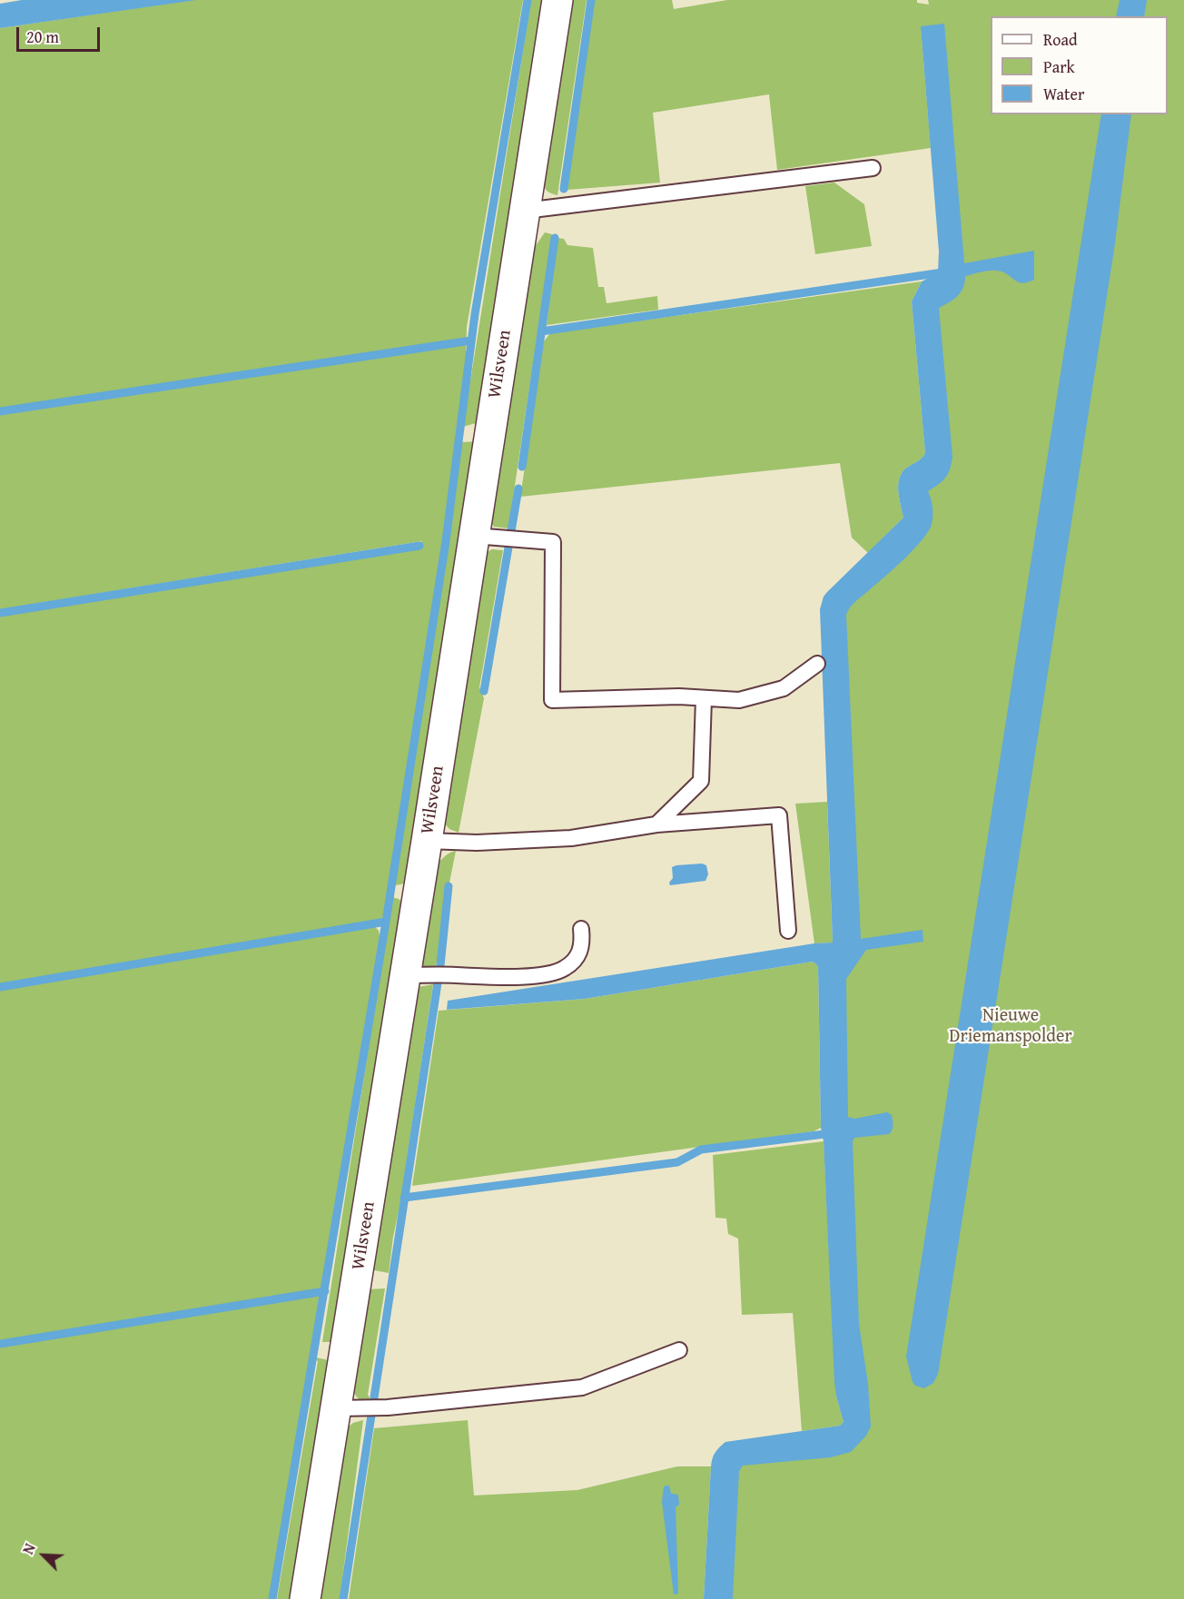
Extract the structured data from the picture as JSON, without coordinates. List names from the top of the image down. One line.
{"streets":{"street":["Wilsveen"]},"parks":["Nieuwe Driemanspolder"],"legend":["Road","Park","Water"],"scale_bar":"20 m","north":"top left"}
